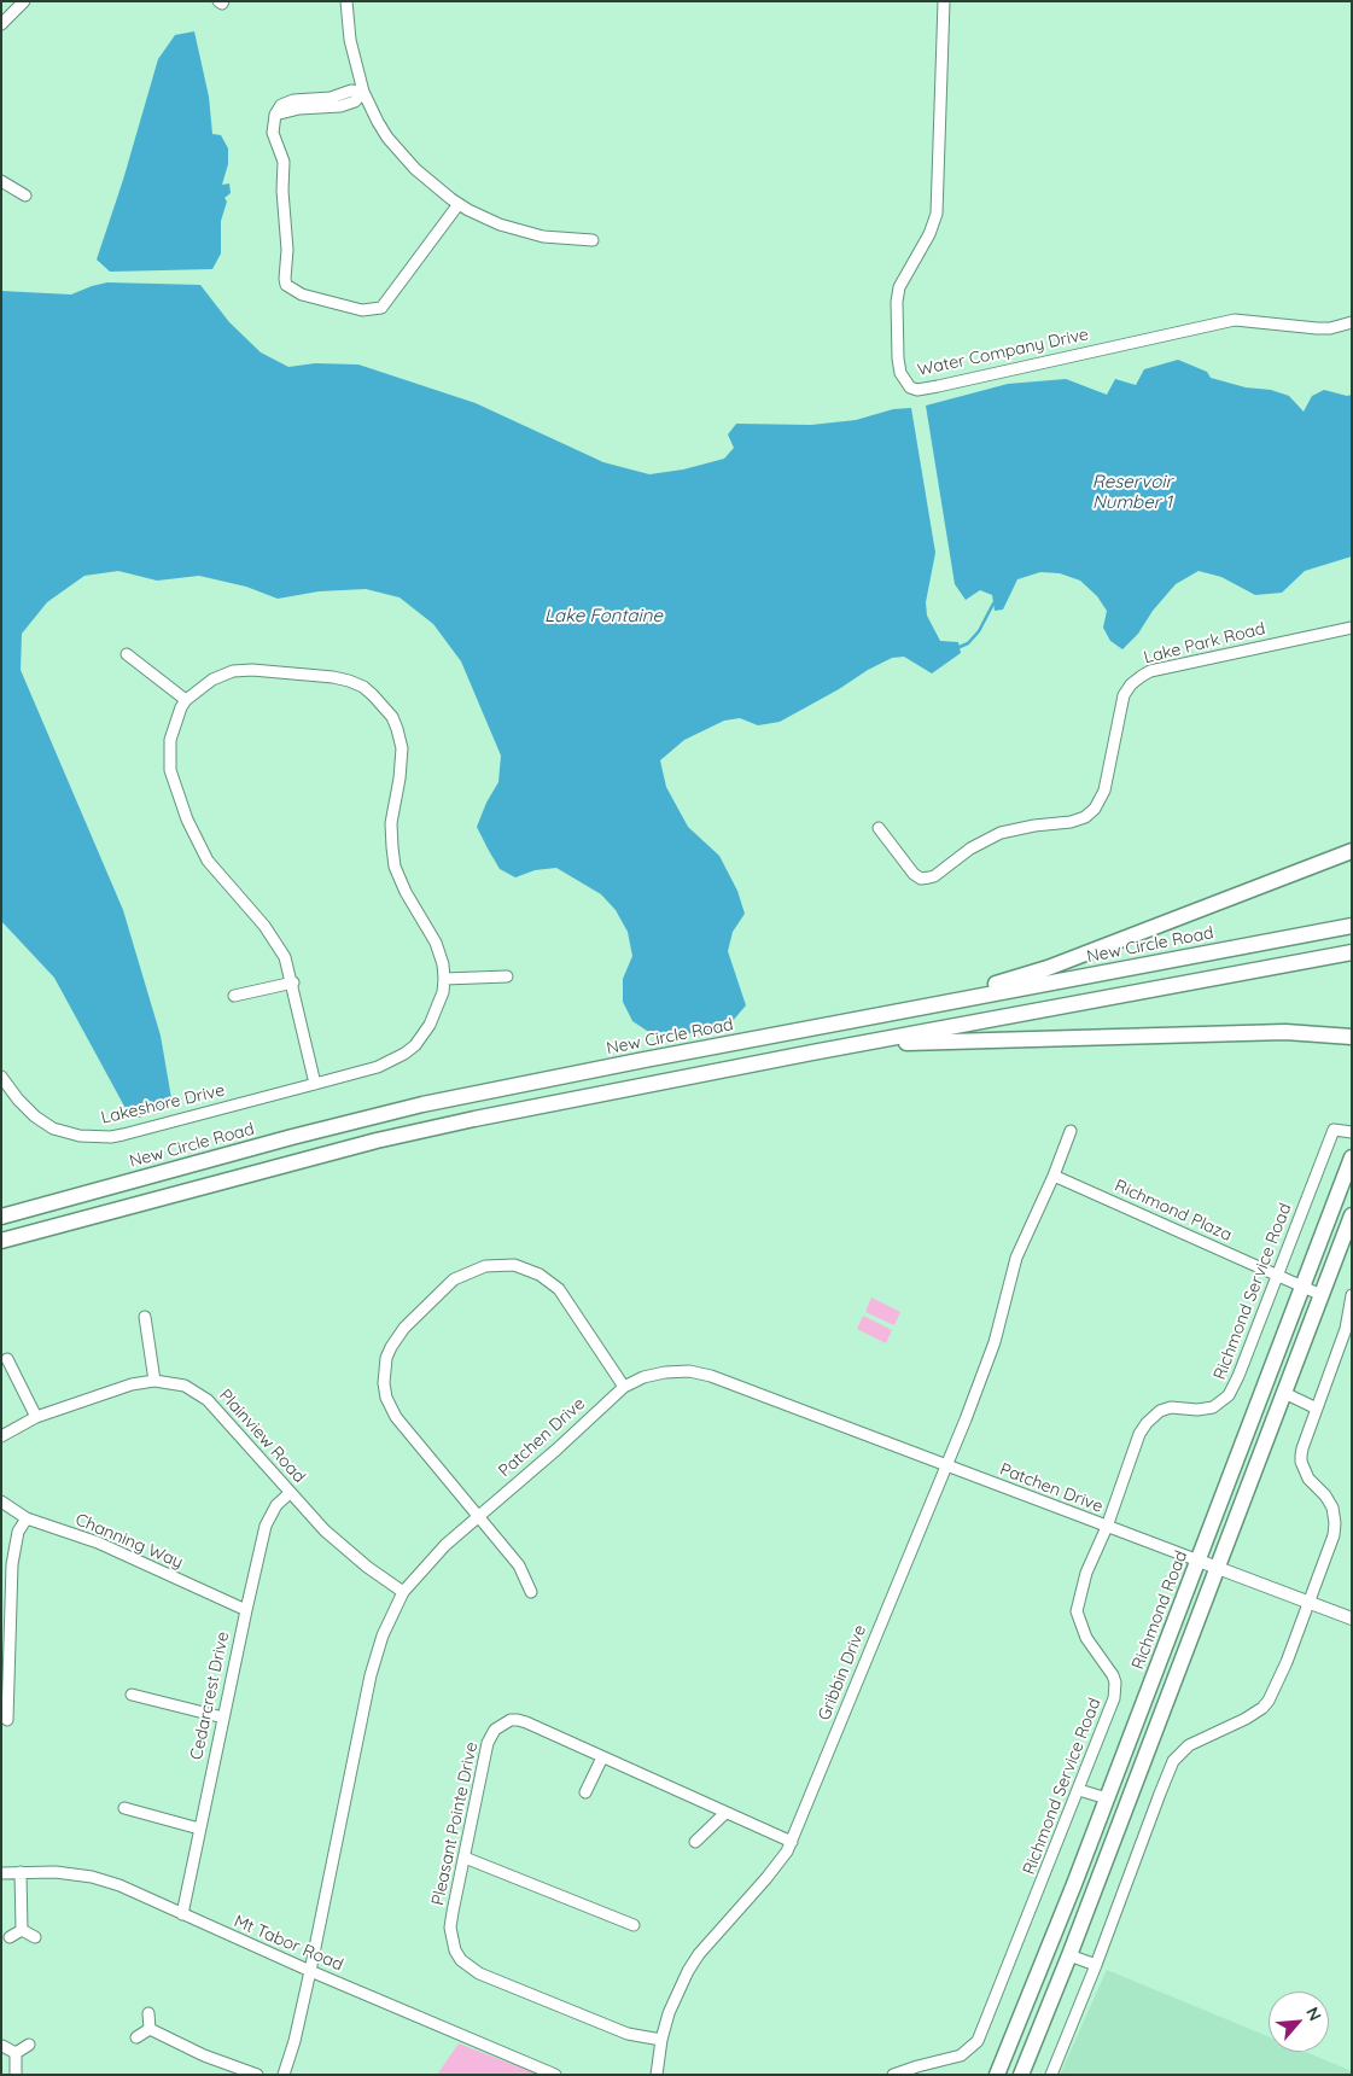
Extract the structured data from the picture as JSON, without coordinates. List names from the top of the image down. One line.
{"streets":{"highway":["New Circle Road","Richmond Road"],"street":["Water Company Drive","Lake Park Road","Lakeshore Drive","Richmond Plaza","Richmond Service Road","Plainview Road","Patchen Drive","Channing Way","Gribbin Drive","Cedarcrest Drive","Pleasant Pointe Drive","Mt Tabor Road"]},"crossings":[["Richmond Plaza","Richmond Service Road"],["Richmond Plaza","Richmond Road"],["Richmond Plaza","Gribbin Drive"],["Richmond Service Road","Patchen Drive"],["Plainview Road","Patchen Drive"],["Plainview Road","Cedarcrest Drive"],["Patchen Drive","Richmond Road"],["Patchen Drive","Gribbin Drive"],["Patchen Drive","Mt Tabor Road"],["Channing Way","Cedarcrest Drive"],["Gribbin Drive","Pleasant Pointe Drive"],["Cedarcrest Drive","Mt Tabor Road"]],"water":["Reservoir Number 1","Lake Fontaine"],"north":"top right"}
